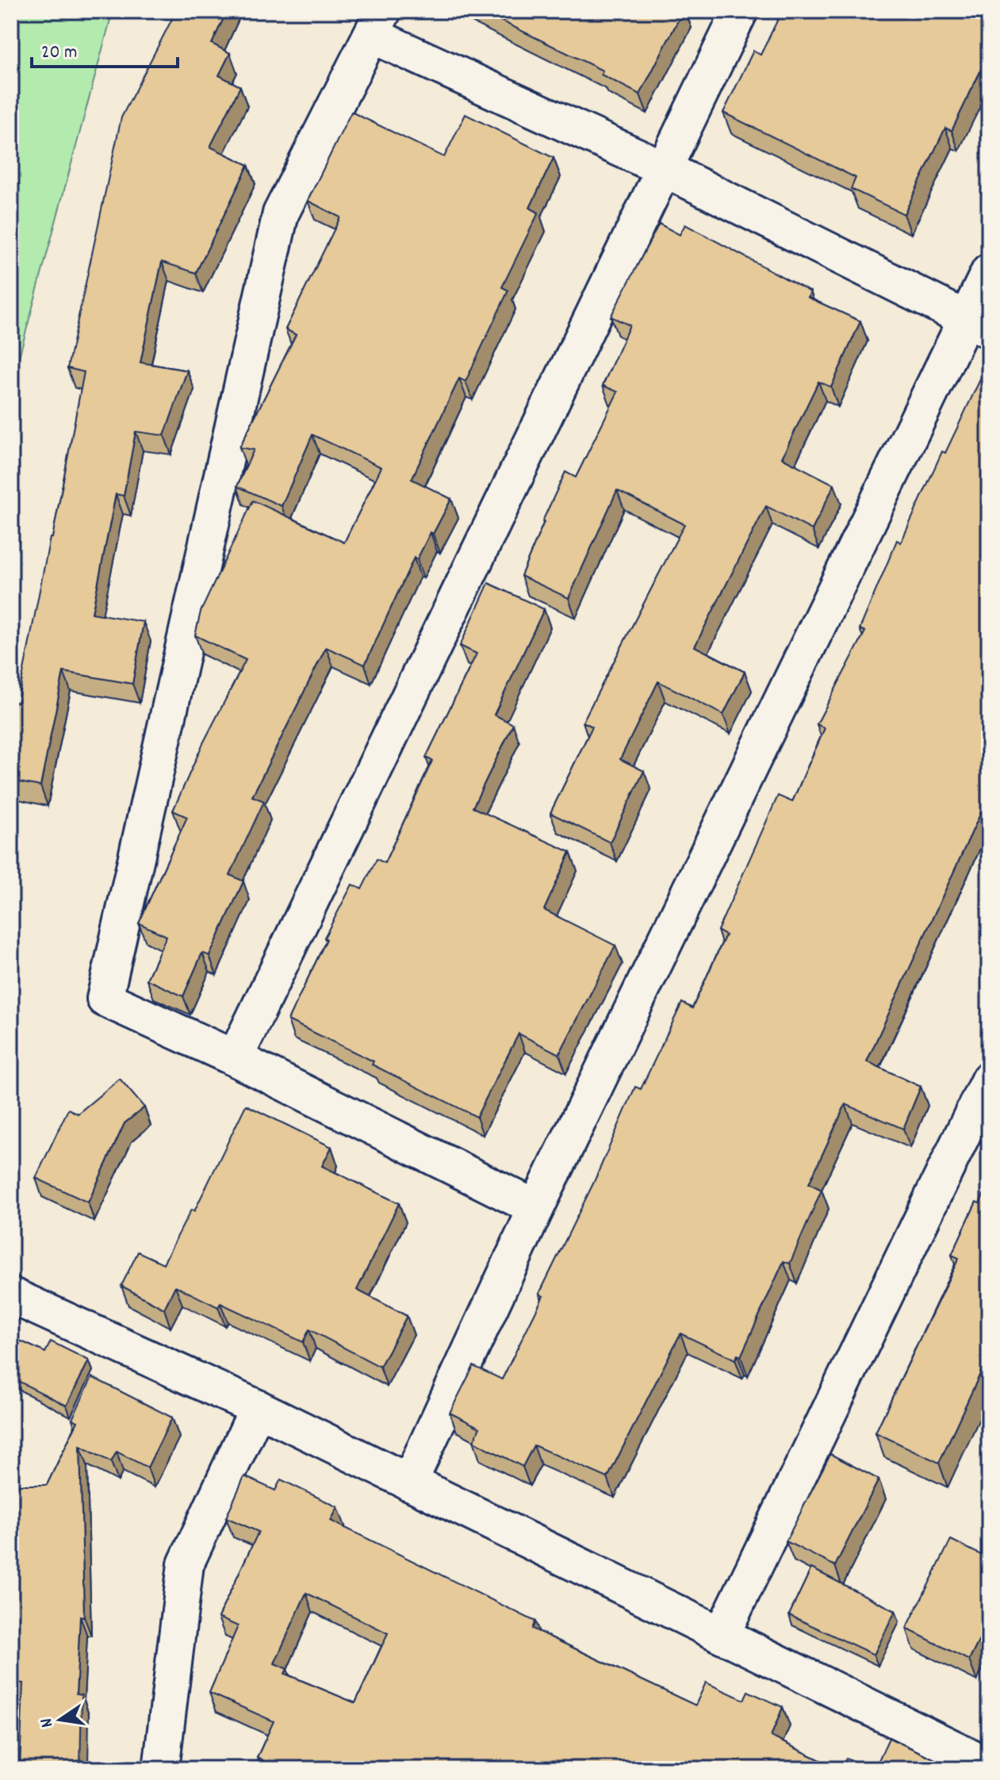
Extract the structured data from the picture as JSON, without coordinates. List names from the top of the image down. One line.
{"scale_bar":"20 m","north":"left"}
